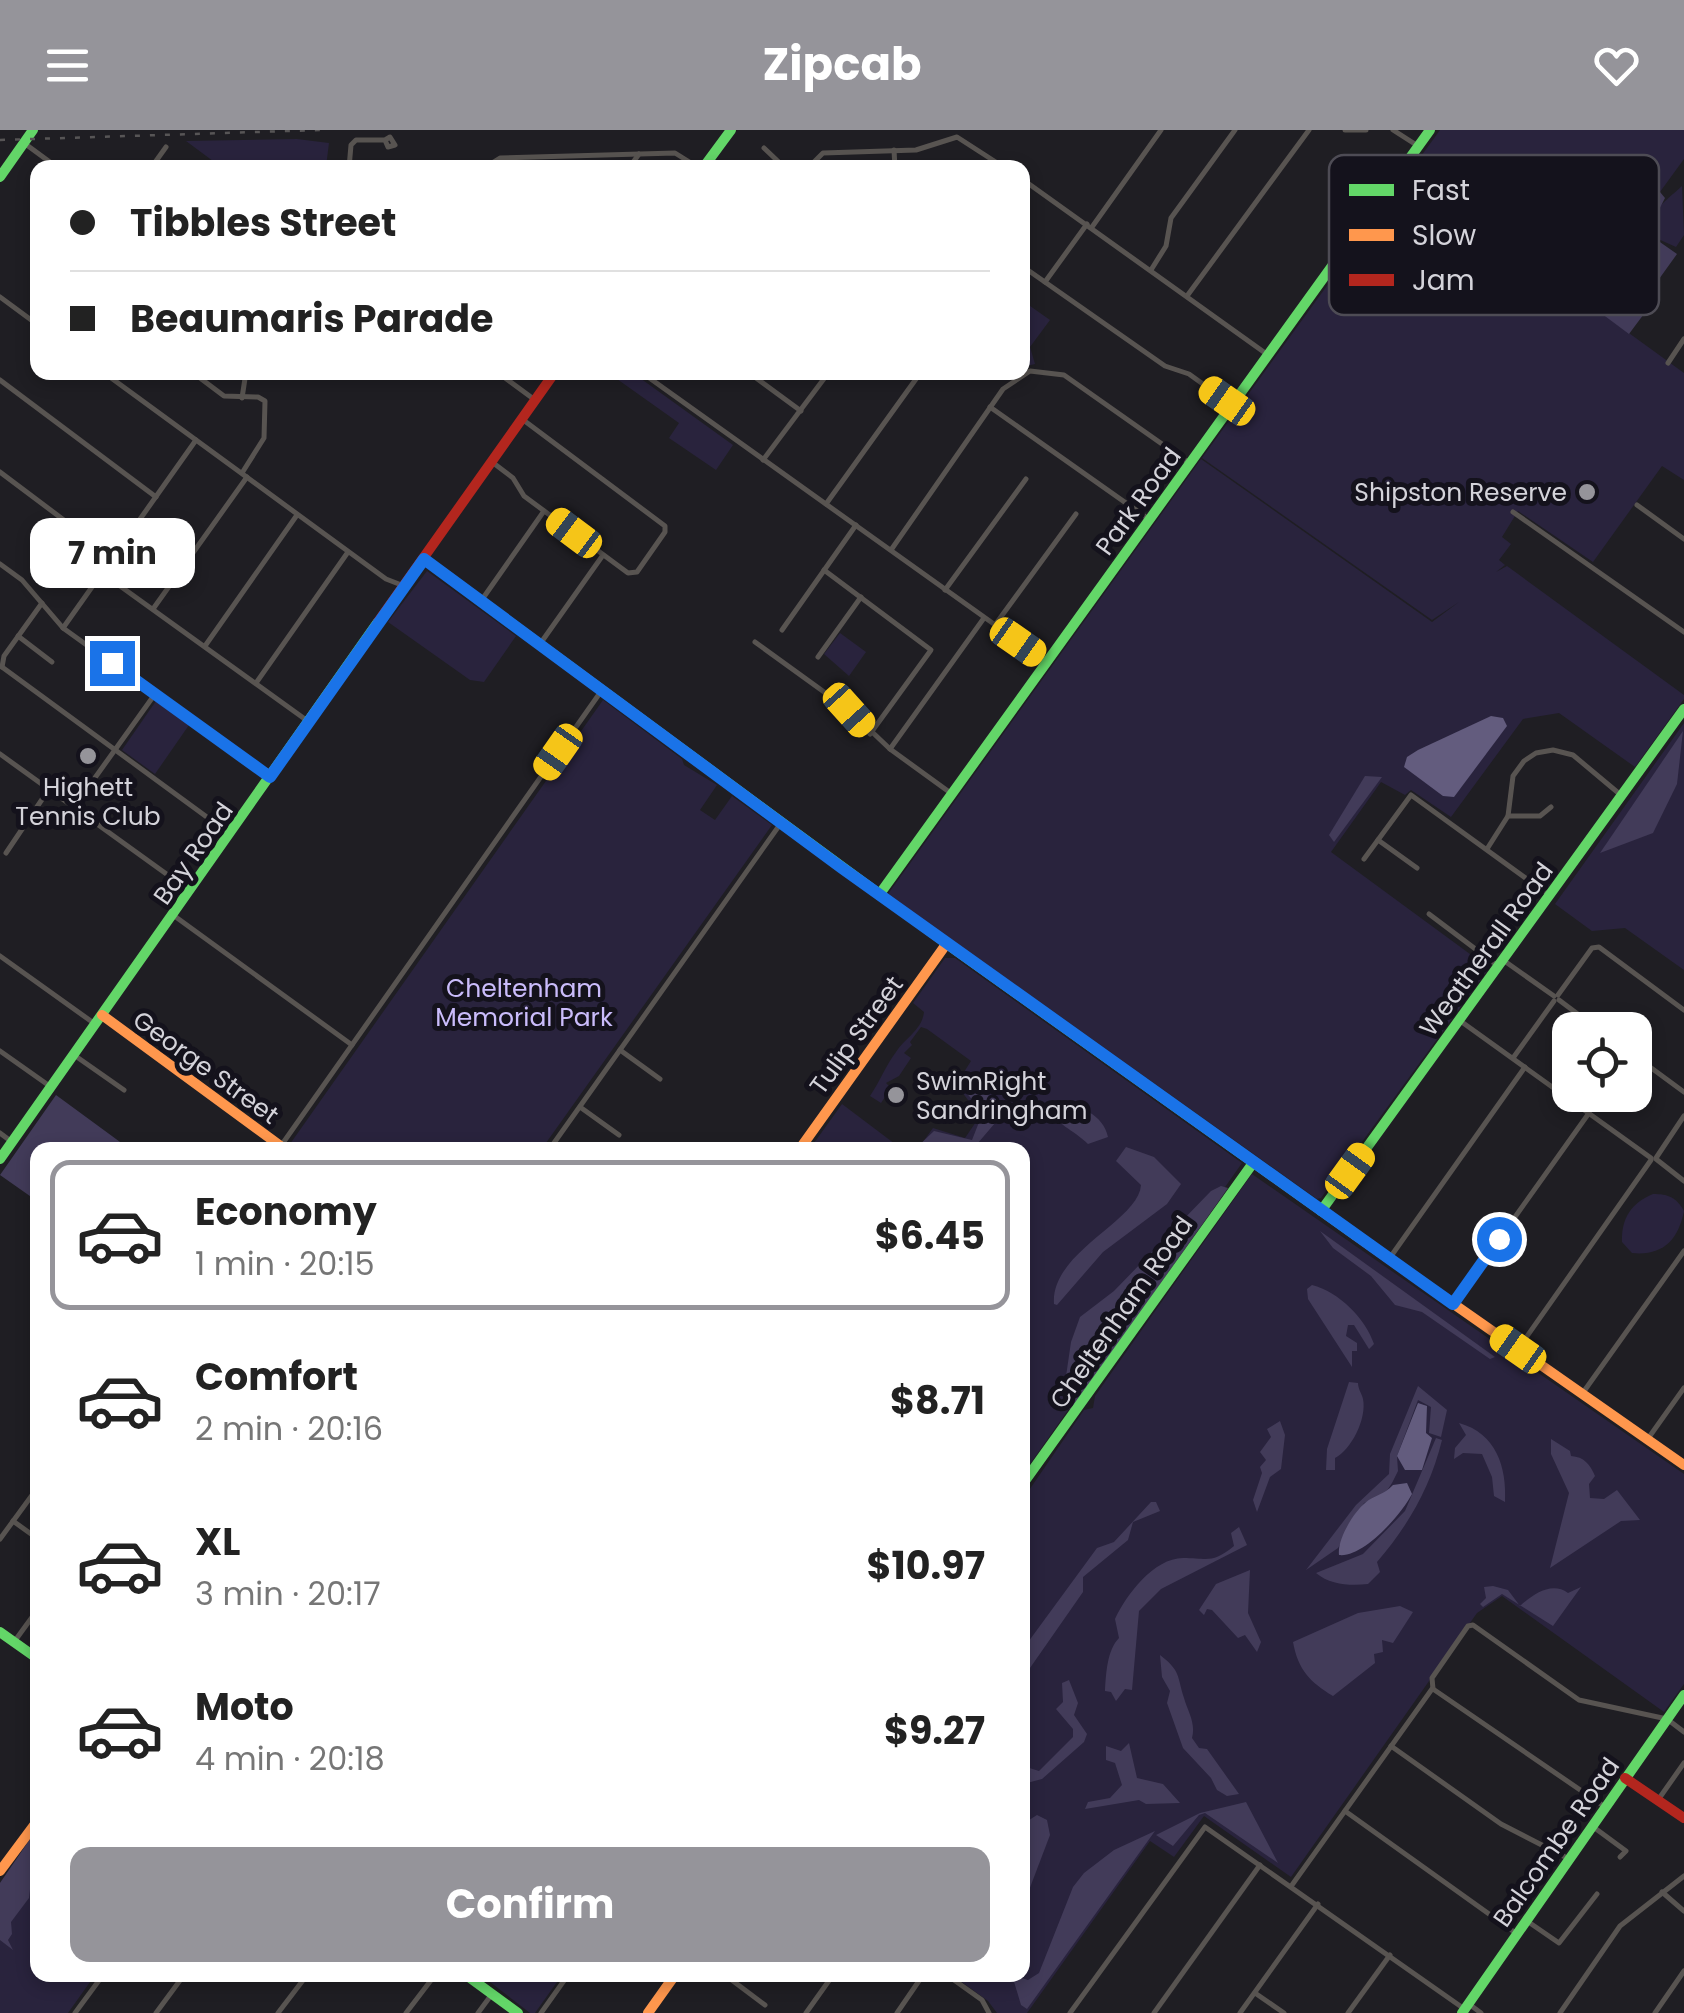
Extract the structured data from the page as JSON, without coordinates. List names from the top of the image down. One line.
{"streets":{"street":["Park Road","Bay Road","Weatherall Road","Tulip Street","George Street","Cheltenham Road","Balcombe Road"]},"crossings":[["Bay Road","George Street"]],"parks":["Cheltenham Memorial Park"],"places":["Shipston Reserve","Highett Tennis Club","SwimRight Sandringham"],"legend":["Fast","Slow","Jam"],"page":{"header":"Zipcab","banner":["Tibbles Street","Beaumaris Parade"],"bubble":"7 min","list":[{"name":"Economy","note":"1 min · 20:15","value":"$6.45"},{"name":"Comfort","note":"2 min · 20:16","value":"$8.71"},{"name":"XL","note":"3 min · 20:17","value":"$10.97"},{"name":"Moto","note":"4 min · 20:18","value":"$9.27"}],"buttons":"Confirm"}}
